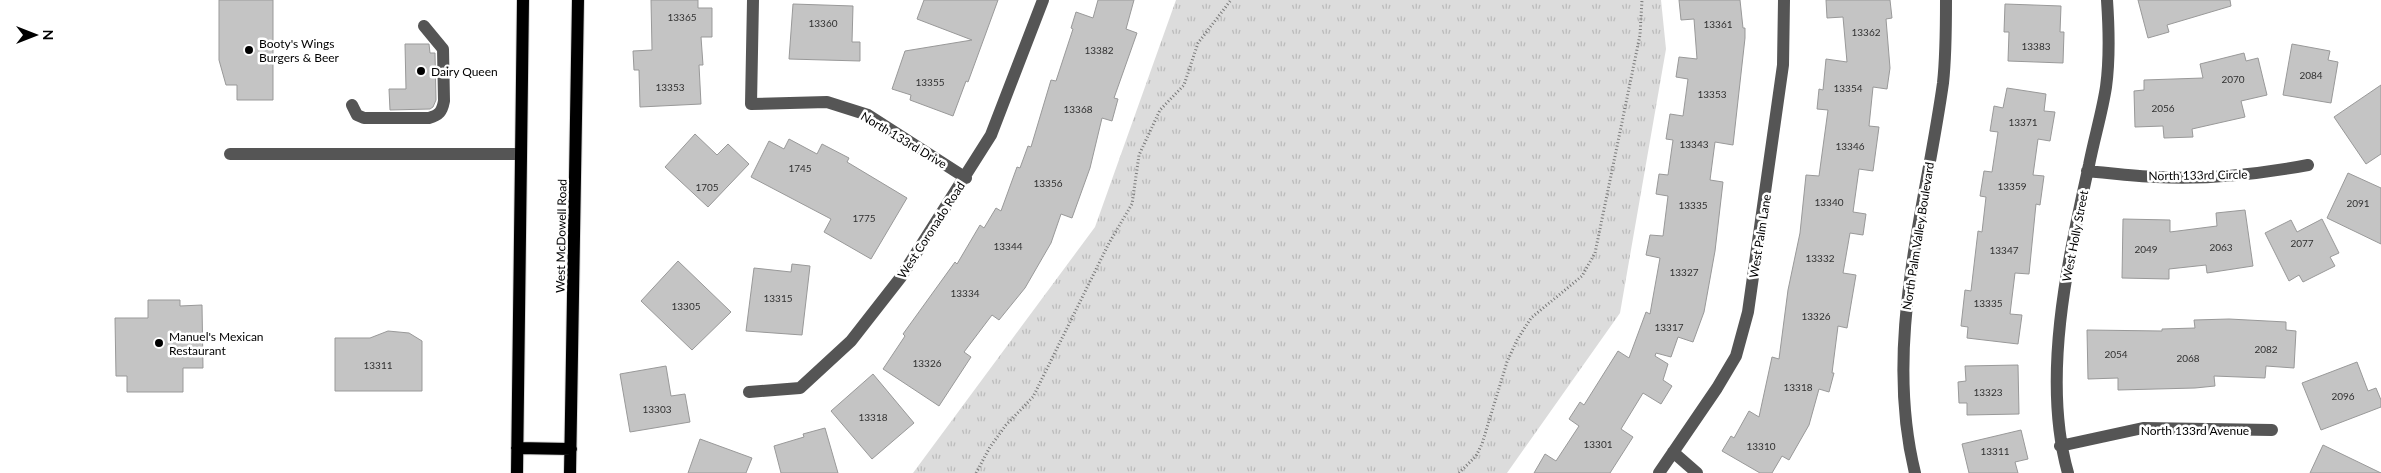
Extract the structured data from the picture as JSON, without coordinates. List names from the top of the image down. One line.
{"streets":{"main road":["West McDowell Road"],"street":["North 133rd Drive","North 133rd Circle","West Coronado Road","West Palm Lane","North Palm Valley Boulevard","West Holly Street","North 133rd Avenue"]},"crossings":[["North 133rd Drive","West Coronado Road"],["North 133rd Circle","West Holly Street"],["West Holly Street","North 133rd Avenue"]],"places":["Booty's Wings Burgers & Beer","Dairy Queen","Manuel's Mexican Restaurant"],"house_numbers":["13365","13360","13361","13362","13383","13382","2084","2070","13355","13353","13354","13353","2056","13368","13371","13343","13346","1745","13356","13359","1705","13340","2091","13335","1775","2077","13344","2063","2049","13347","13332","13327","13334","13315","13335","13305","13326","13317","2082","2054","2068","13326","13311","13318","13323","2096","13303","13318","13301","13310","13311"],"north":"right"}
